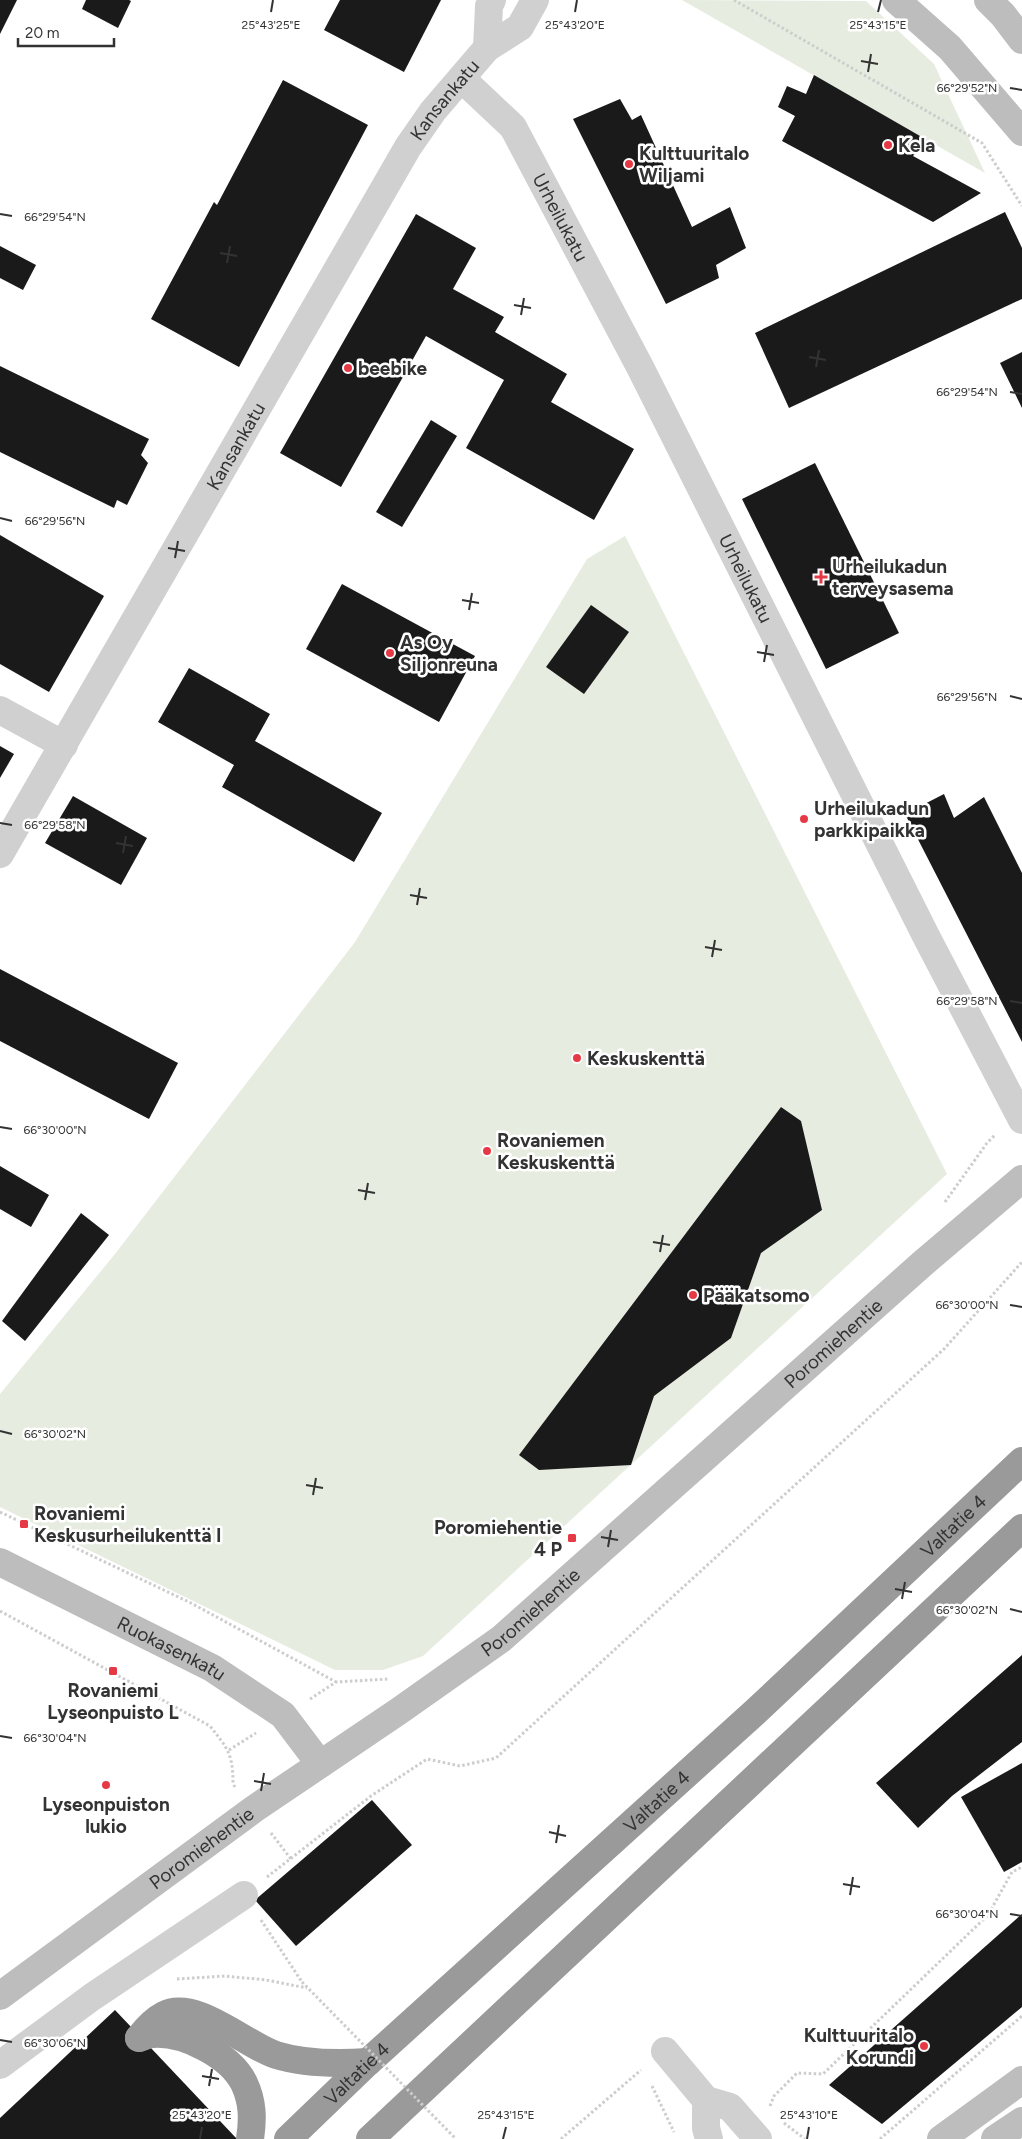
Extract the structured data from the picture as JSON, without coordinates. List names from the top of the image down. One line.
{"streets":{"highway":["Valtatie 4"],"main road":["Poromiehentie","Ruokasenkatu"],"street":["Kansankatu","Urheilukatu"]},"crossings":[["Kansankatu","Urheilukatu"],["Poromiehentie","Ruokasenkatu"]],"places":{"other":["Kela","Kulttuuritalo Wiljami","beebike","As Oy Siljonreuna","Urheilukadun parkkipaikka","Keskuskenttä","Rovaniemen Keskuskenttä","Pääkatsomo","Lyseonpuiston lukio","Kulttuuritalo Korundi"],"health":["Urheilukadun terveysasema"],"transit":["Rovaniemi Keskusurheilukenttä I","Poromiehentie 4 P","Rovaniemi Lyseonpuisto L"]},"scale_bar":"20 m","coordinates":["25°43'25\"E","25°43'20\"E","25°43'15\"E","66°29'52\"N","66°29'54\"N","66°29'56\"N","66°29'58\"N","66°30'00\"N","66°30'02\"N","66°30'04\"N","66°30'06\"N","25°43'10\"E"]}
